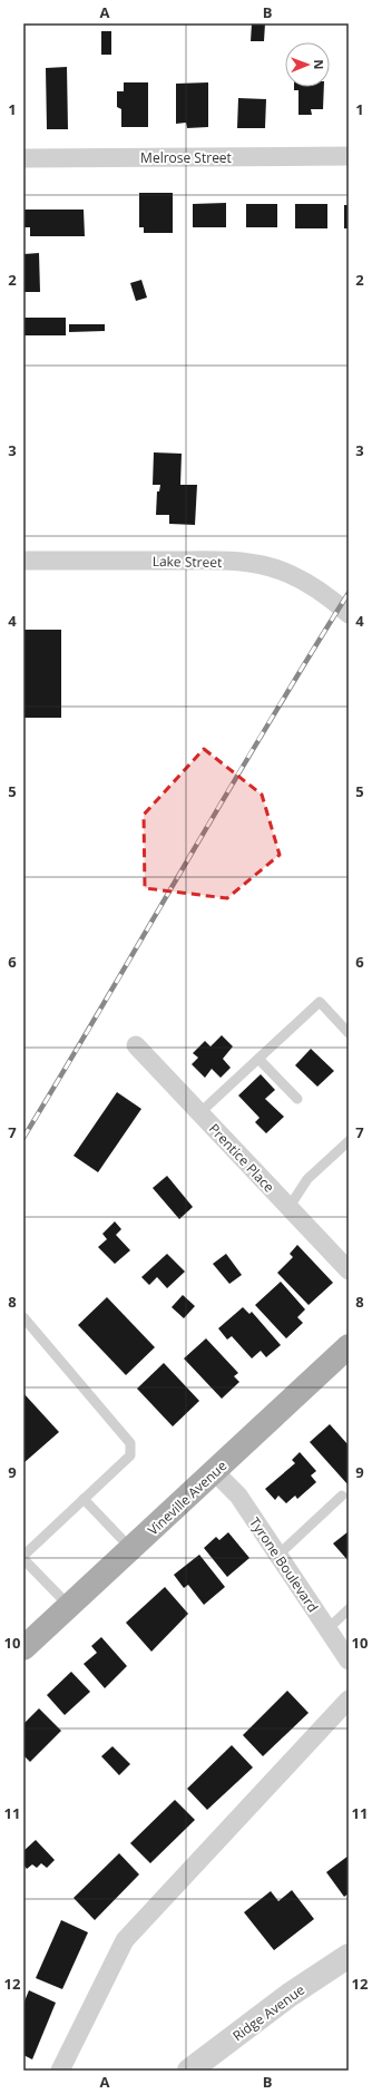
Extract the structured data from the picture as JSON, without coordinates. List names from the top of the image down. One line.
{"streets":{"main road":["Vineville Avenue"],"street":["Melrose Street","Lake Street","Prentice Place","Tyrone Boulevard","Ridge Avenue"]},"crossings":[["Vineville Avenue","Tyrone Boulevard"]],"north":"right","grid":{"columns":["A","B"],"rows":["1","2","3","4","5","6","7","8","9","10","11","12"]}}
